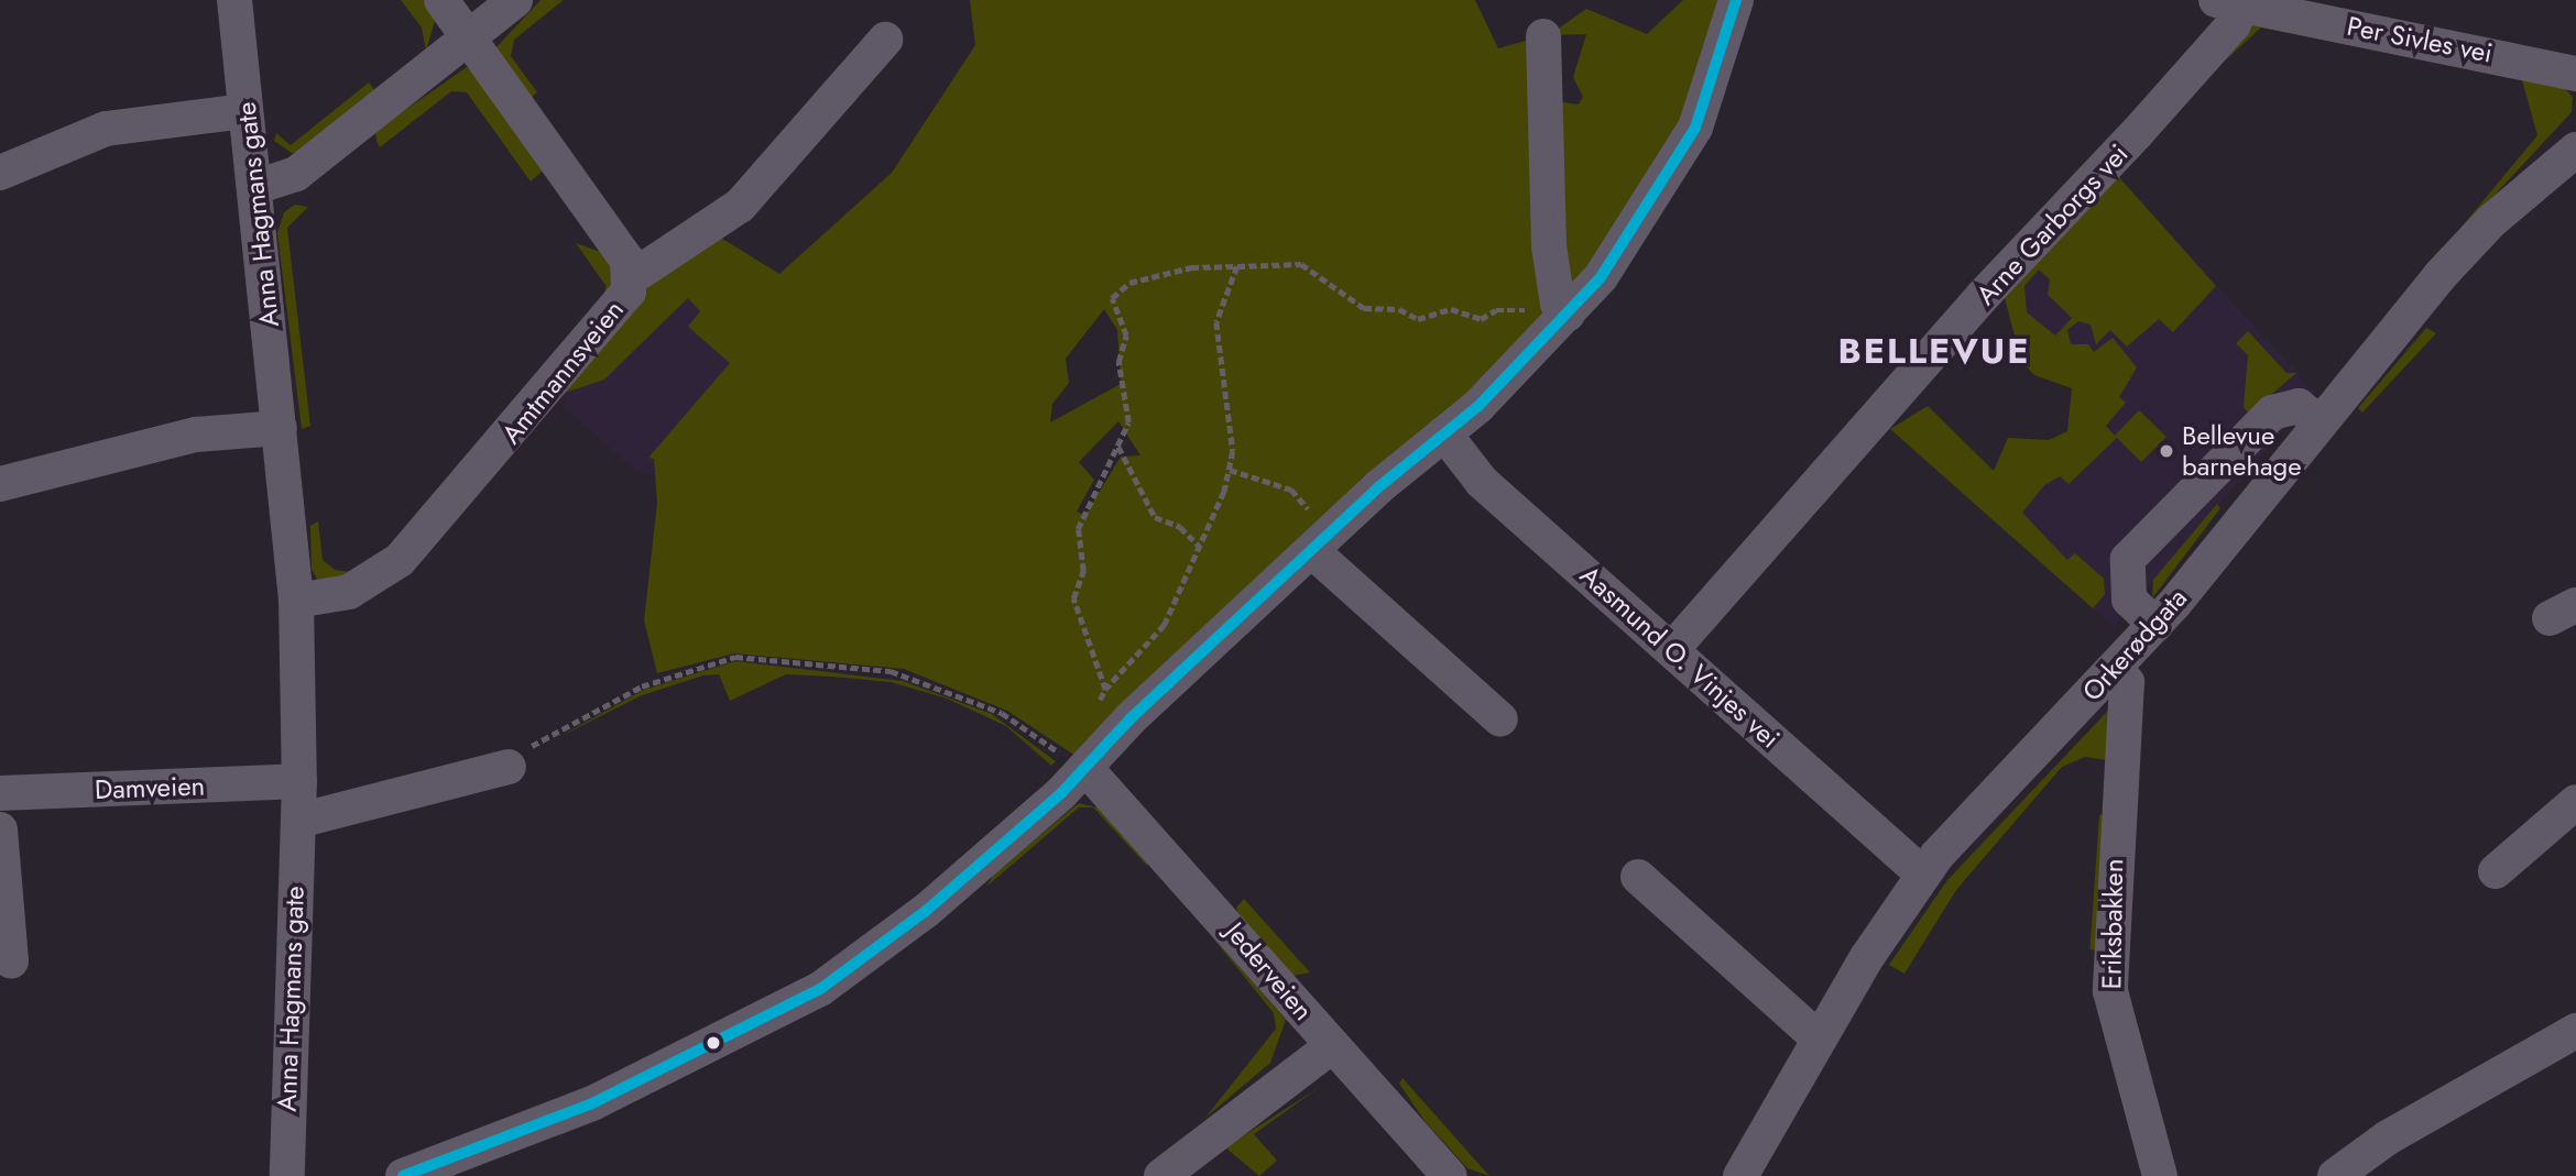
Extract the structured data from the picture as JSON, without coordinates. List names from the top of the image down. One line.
{"streets":{"street":["Per Sivles vei","Anna Hagmans gate","Arne Garborgs vei","Amtmannsveien","Orkerødgata","Aasmund O. Vinjes vei","Damveien","Eriksbakken","Jederveien"]},"crossings":[["Per Sivles vei","Arne Garborgs vei"],["Anna Hagmans gate","Amtmannsveien"],["Anna Hagmans gate","Damveien"],["Arne Garborgs vei","Aasmund O. Vinjes vei"],["Orkerødgata","Aasmund O. Vinjes vei"],["Orkerødgata","Eriksbakken"]],"districts":["BELLEVUE"],"places":["Bellevue barnehage"]}
